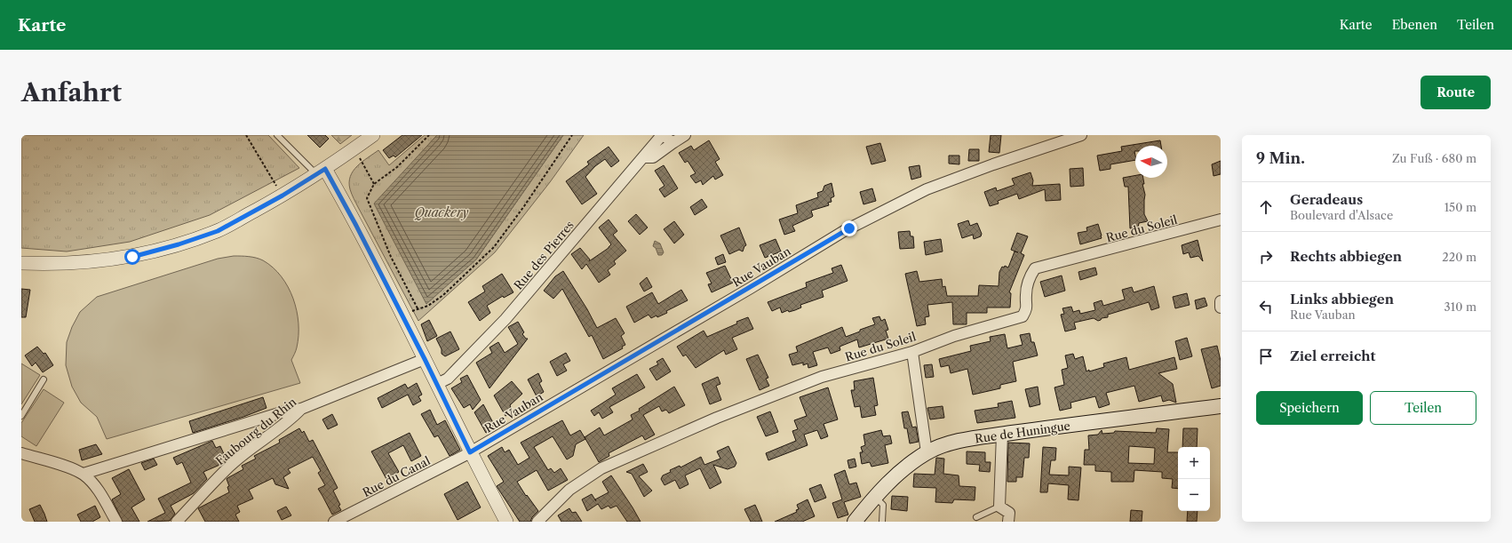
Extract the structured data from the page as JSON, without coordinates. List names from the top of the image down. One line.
{"streets":{"main road":["Rue de Huningue"],"street":["Rue du Soleil","Rue des Pierres","Rue Vauban","Faubourg du Rhin","Rue du Canal"]},"crossings":[["Rue Vauban","Rue du Canal"]],"water":["Quackery"],"north":"left","page":{"header":"Karte","nav":["Karte","Ebenen","Teilen"],"buttons":["Route",["Speichern","Teilen"]],"title":"Anfahrt","heading":["9 Min.","Zu Fuß · 680 m"],"list":[["Geradeaus","Boulevard d'Alsace","150 m"],["Rechts abbiegen","220 m"],["Links abbiegen","Rue Vauban","310 m"],"Ziel erreicht"],"map_buttons":["+","−"]}}
